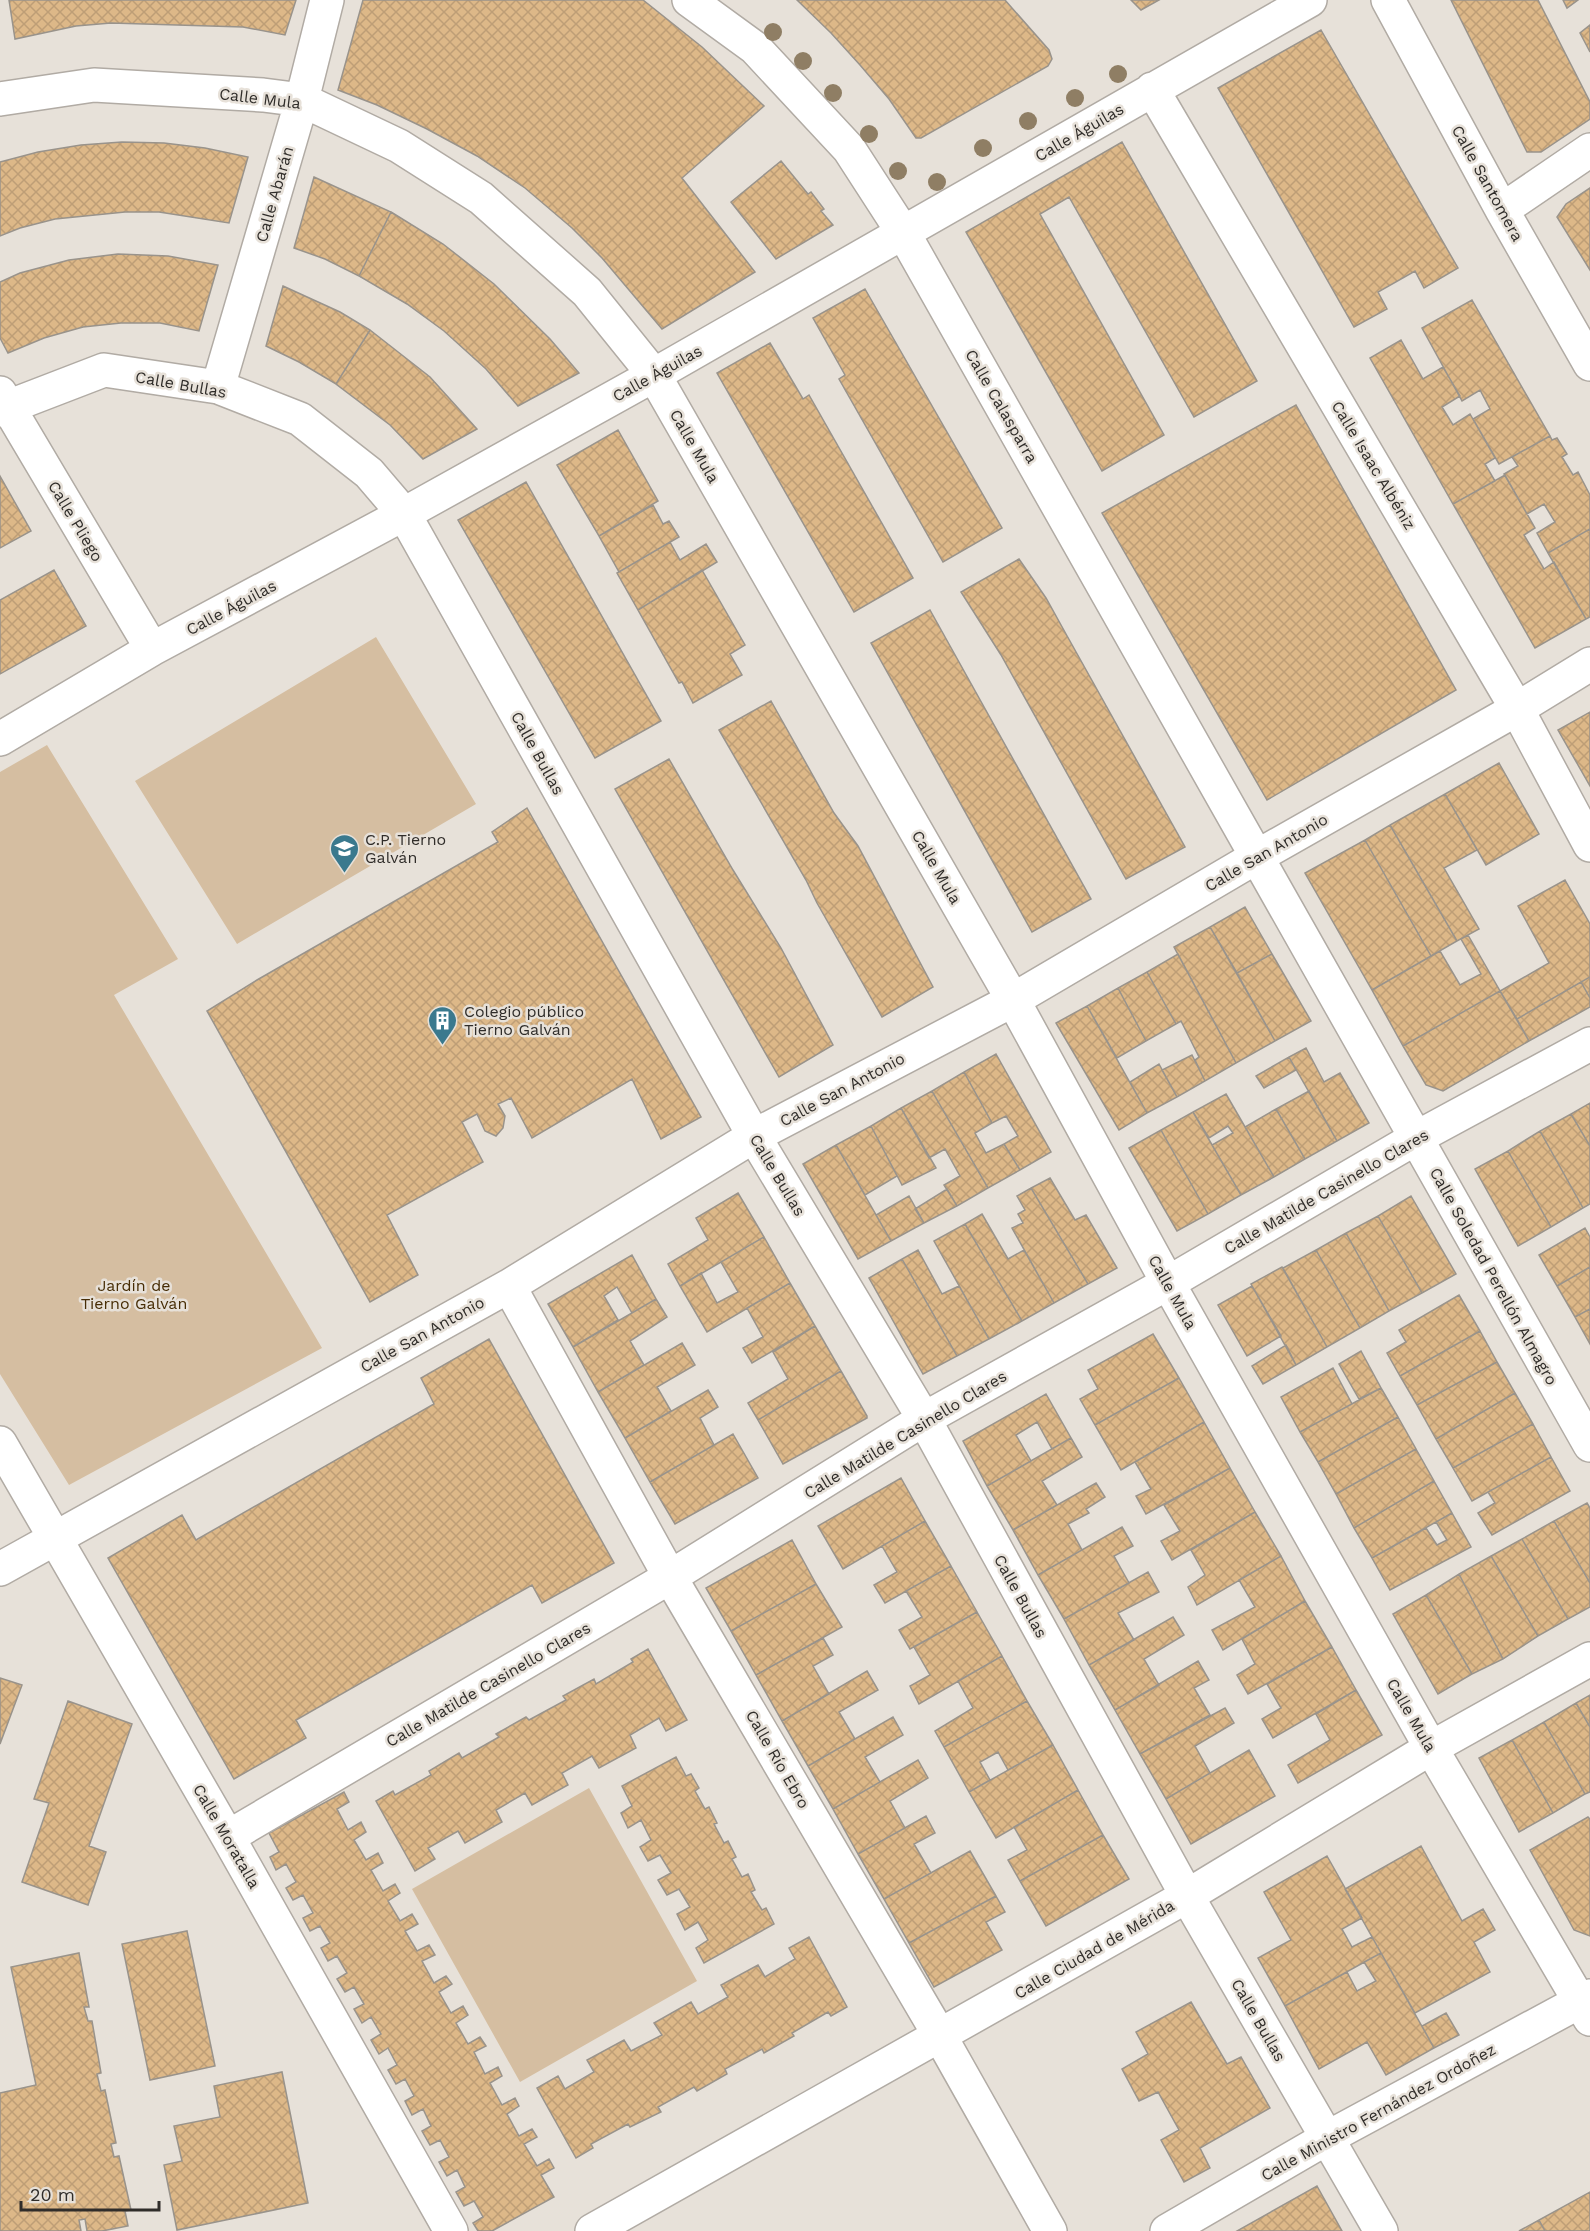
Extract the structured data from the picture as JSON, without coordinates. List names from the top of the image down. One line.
{"streets":{"street":["Calle Mula","Calle Águilas","Calle Santomera","Calle Abarán","Calle Bullas","Calle Calasparra","Calle Isaac Albéniz","Calle Pliego","Calle San Antonio","Calle Matilde Casinello Clares","Calle Soledad Perellón Almagro","Calle Río Ebro","Calle Moratalla","Calle Ciudad de Mérida","Calle Ministro Fernández Ordoñez"]},"crossings":[["Calle Mula","Calle Águilas"],["Calle Mula","Calle Abarán"],["Calle Mula","Calle San Antonio"],["Calle Mula","Calle Matilde Casinello Clares"],["Calle Mula","Calle Ciudad de Mérida"],["Calle Mula","Calle Ministro Fernández Ordoñez"],["Calle Águilas","Calle Bullas"],["Calle Águilas","Calle Calasparra"],["Calle Águilas","Calle Isaac Albéniz"],["Calle Águilas","Calle Pliego"],["Calle Abarán","Calle Bullas"],["Calle Bullas","Calle Pliego"],["Calle Bullas","Calle San Antonio"],["Calle Bullas","Calle Matilde Casinello Clares"],["Calle Bullas","Calle Ciudad de Mérida"],["Calle Bullas","Calle Ministro Fernández Ordoñez"],["Calle Calasparra","Calle San Antonio"],["Calle Calasparra","Calle Soledad Perellón Almagro"],["Calle Isaac Albéniz","Calle San Antonio"],["Calle San Antonio","Calle Soledad Perellón Almagro"],["Calle San Antonio","Calle Río Ebro"],["Calle San Antonio","Calle Moratalla"],["Calle Matilde Casinello Clares","Calle Soledad Perellón Almagro"],["Calle Matilde Casinello Clares","Calle Río Ebro"],["Calle Matilde Casinello Clares","Calle Moratalla"],["Calle Río Ebro","Calle Ciudad de Mérida"]],"parks":["Jardín de Tierno Galván"],"places":{"school or university":["C.P. Tierno Galván"],"building":["Colegio público Tierno Galván"]},"scale_bar":"20 m"}
